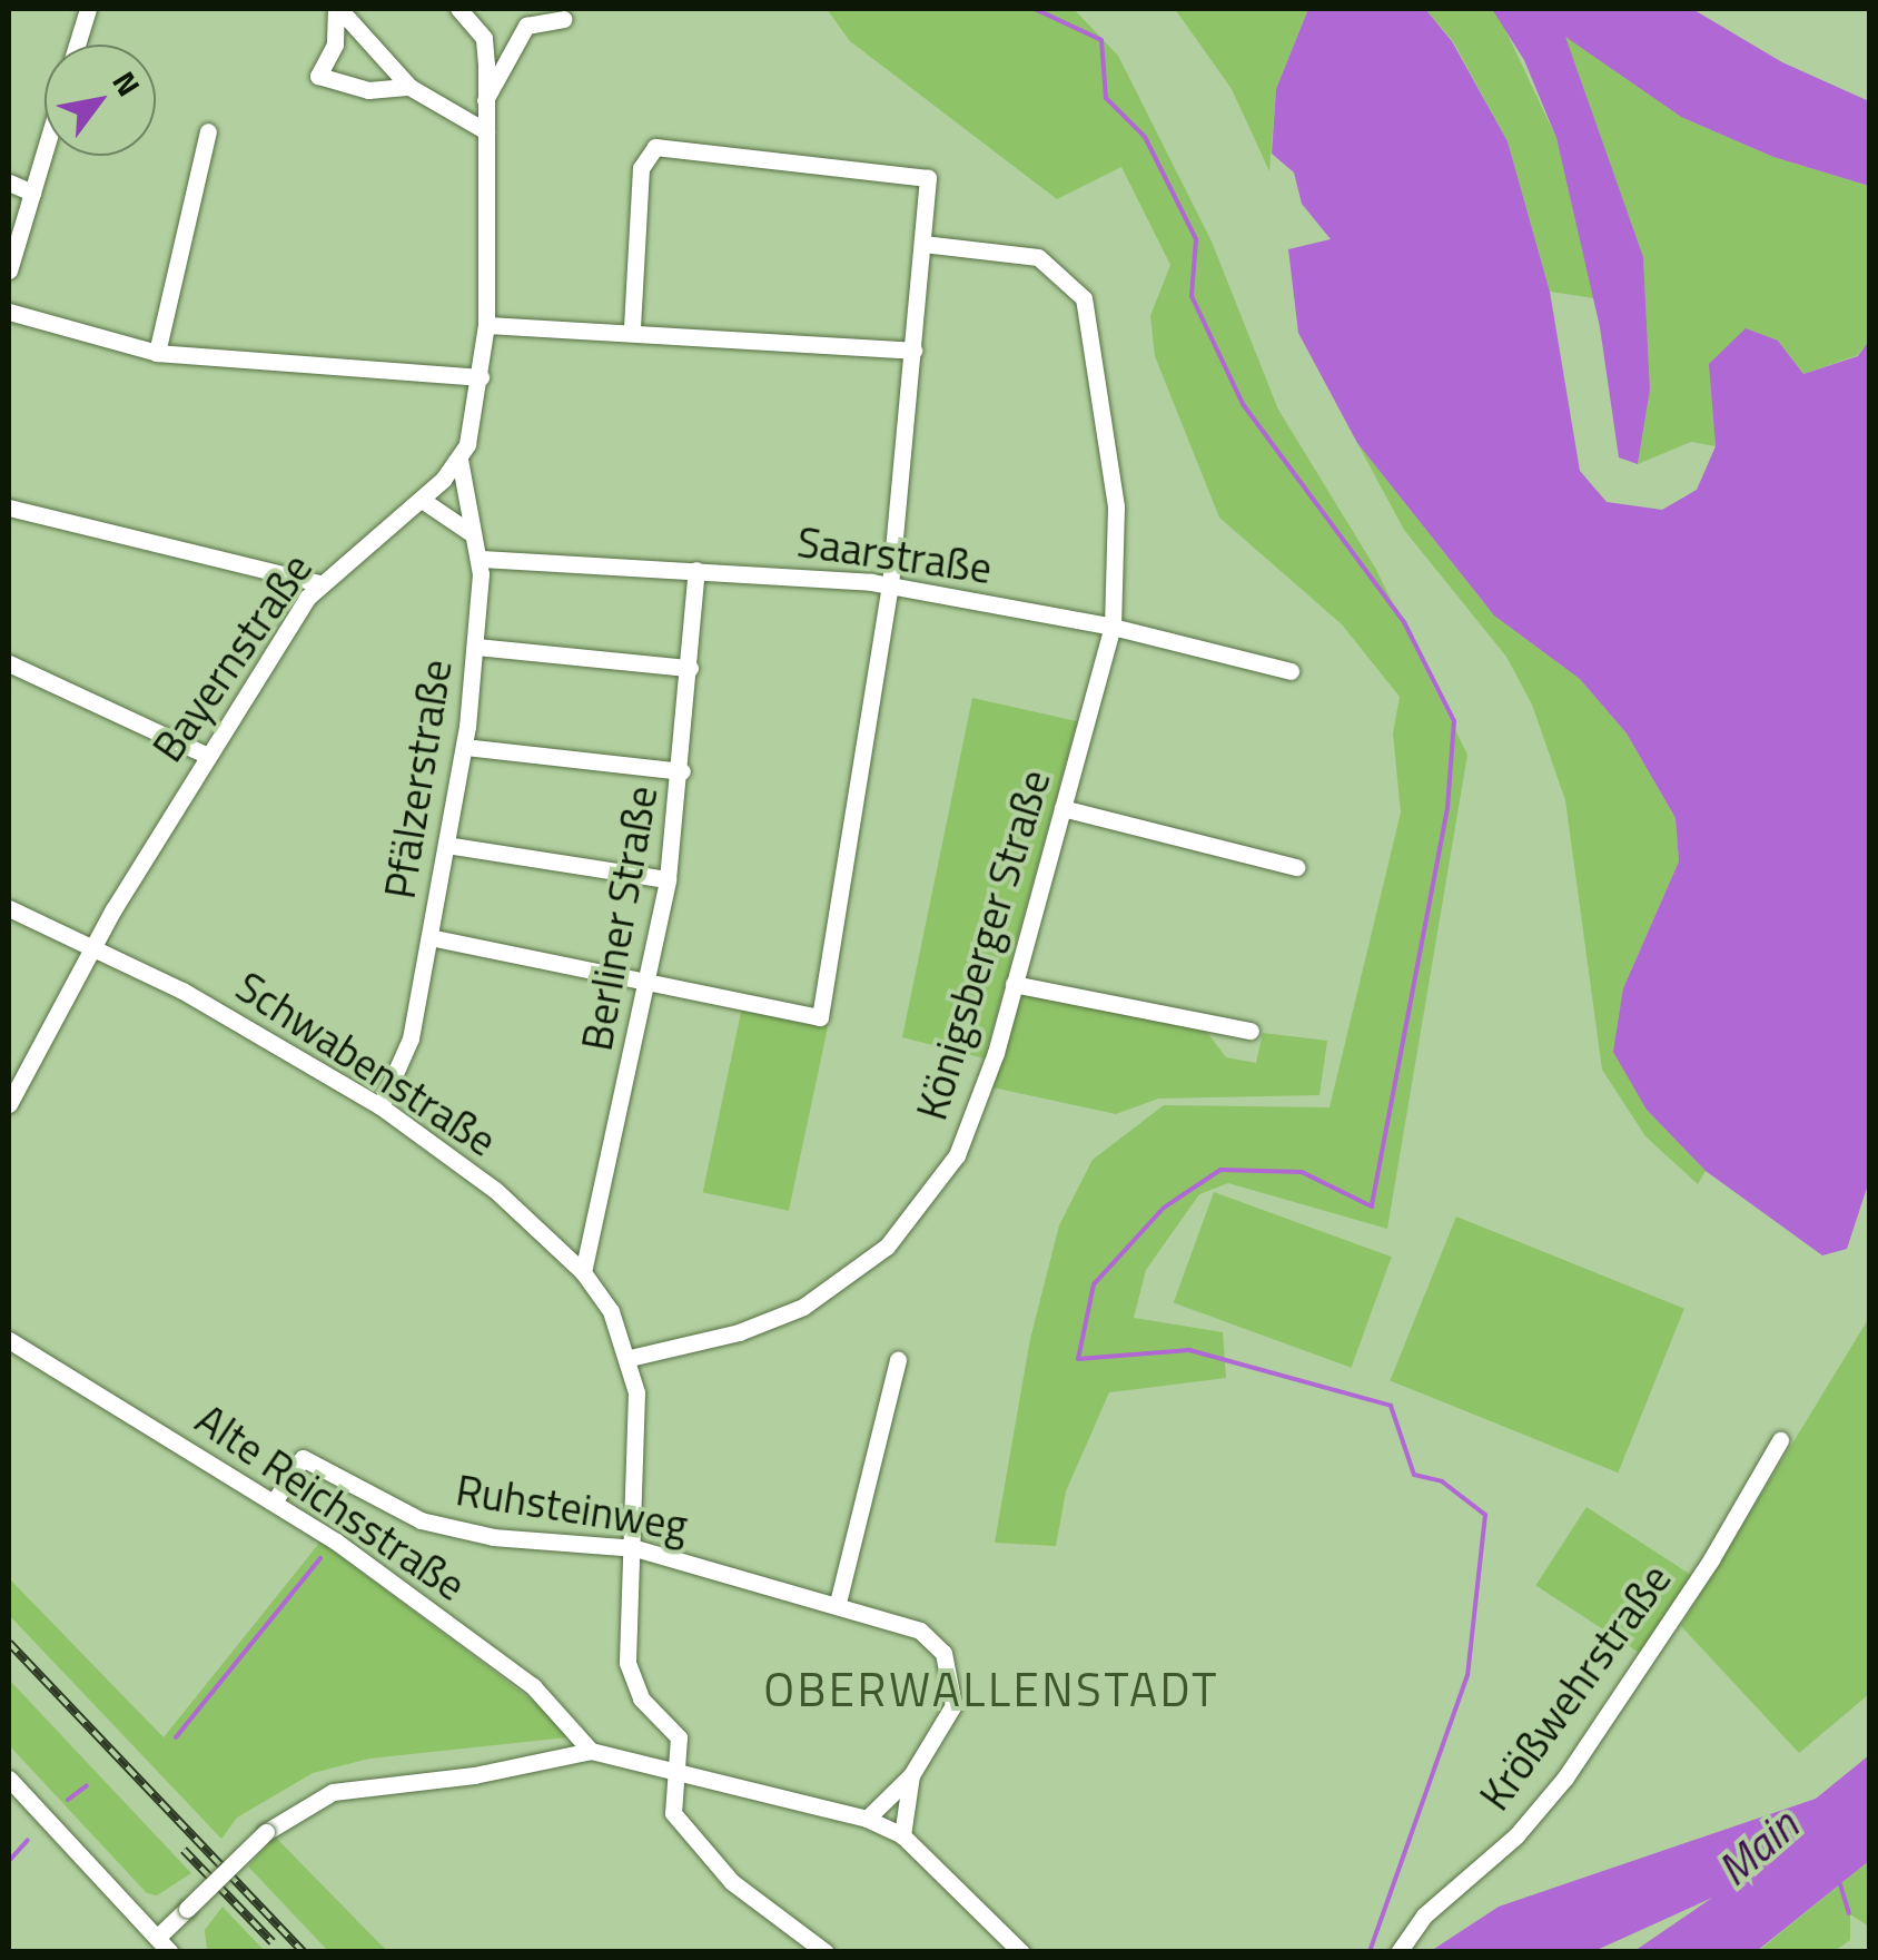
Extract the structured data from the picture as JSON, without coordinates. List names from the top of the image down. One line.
{"streets":{"street":["Saarstraße","Bayernstraße","Pfälzerstraße","Berliner Straße","Königsberger Straße","Schwabenstraße","Alte Reichsstraße","Ruhsteinweg","Krößwehrstraße"]},"crossings":[["Saarstraße","Pfälzerstraße"],["Saarstraße","Berliner Straße"],["Saarstraße","Königsberger Straße"],["Bayernstraße","Pfälzerstraße"],["Bayernstraße","Schwabenstraße"],["Pfälzerstraße","Schwabenstraße"],["Berliner Straße","Schwabenstraße"],["Königsberger Straße","Schwabenstraße"],["Schwabenstraße","Ruhsteinweg"],["Alte Reichsstraße","Ruhsteinweg"]],"districts":["OBERWALLENSTADT"],"water":["Main"],"north":"top right"}
